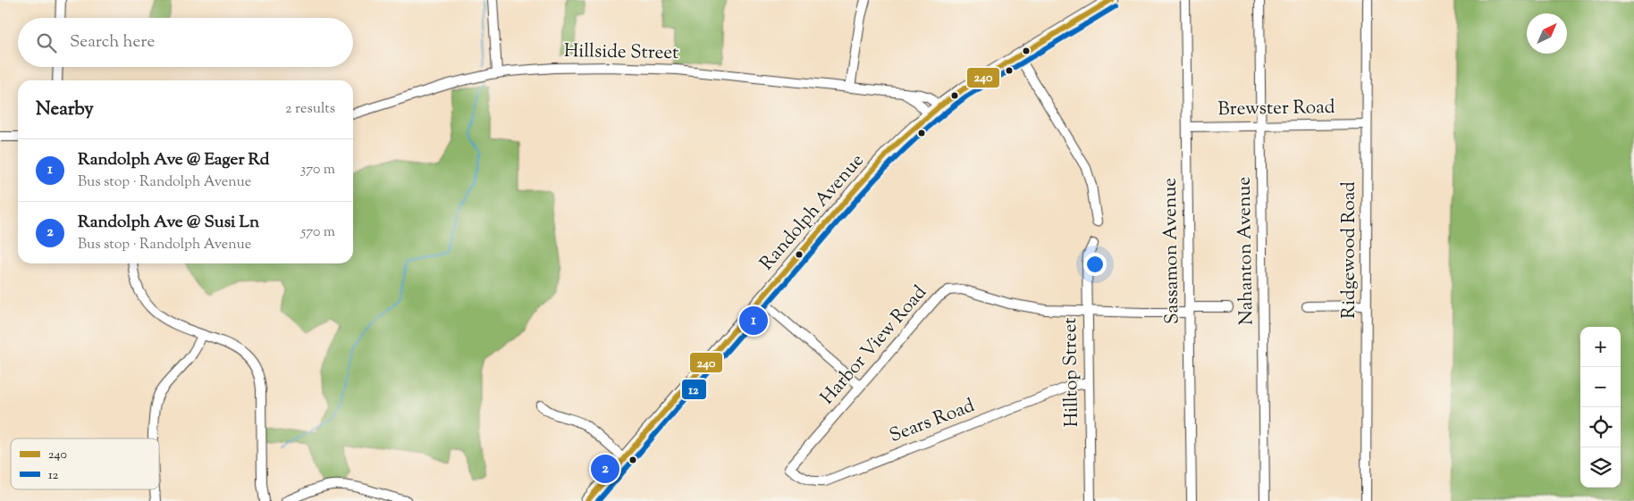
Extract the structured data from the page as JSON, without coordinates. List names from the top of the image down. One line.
{"streets":{"main road":["Randolph Avenue"],"street":["Hillside Street","Brewster Road","Ridgewood Road","Sassamon Avenue","Nahanton Avenue","Harbor View Road","Hilltop Street","Sears Road"]},"crossings":[["Hillside Street","Randolph Avenue"],["Brewster Road","Ridgewood Road"],["Brewster Road","Sassamon Avenue"],["Brewster Road","Nahanton Avenue"],["Sassamon Avenue","Harbor View Road"],["Harbor View Road","Hilltop Street"],["Harbor View Road","Sears Road"],["Hilltop Street","Sears Road"]],"lines":["transit line 240","transit line 12"],"legend":["240","12"],"north":"top right","page":{"search":"Search here","heading":["Nearby","2 results"],"list":[{"mark":"1","name":"Randolph Ave @ Eager Rd","note":"Bus stop · Randolph Avenue","value":"370 m"},{"mark":"2","name":"Randolph Ave @ Susi Ln","note":"Bus stop · Randolph Avenue","value":"570 m"}],"pins":["1","2"],"map_buttons":["+","−"]}}
